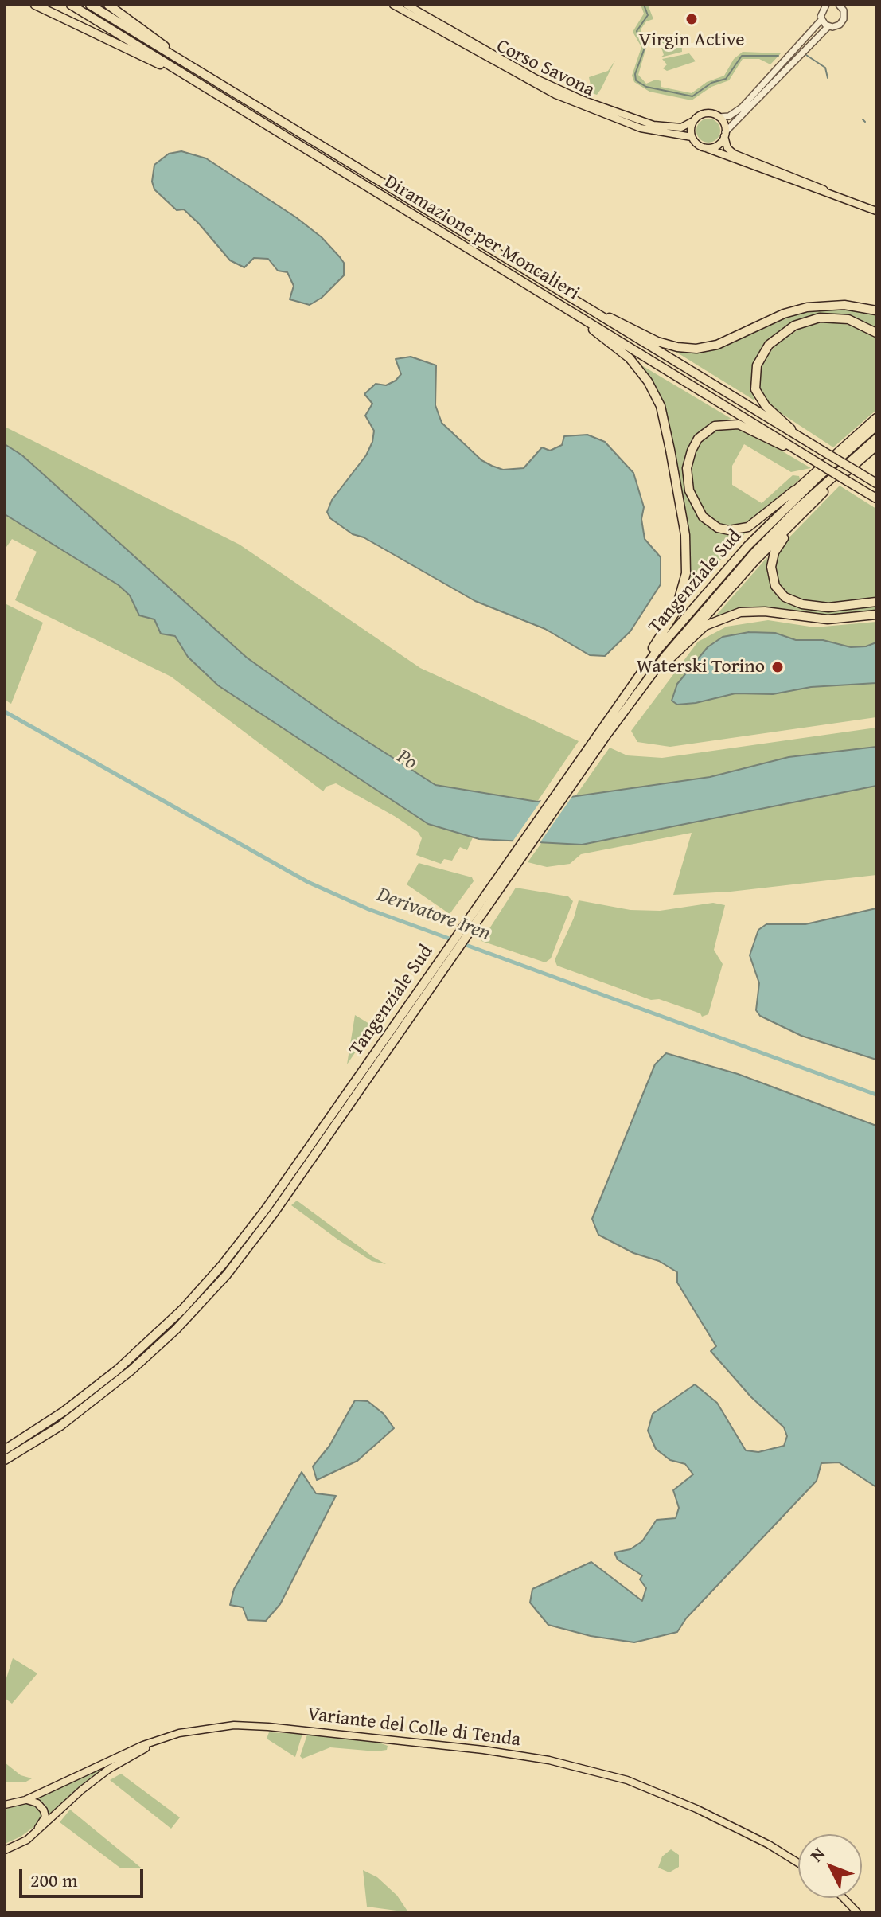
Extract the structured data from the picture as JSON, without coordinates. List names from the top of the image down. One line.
{"streets":{"highway":["Diramazione per Moncalieri","Tangenziale Sud"],"main road":["Corso Savona","Variante del Colle di Tenda"]},"water":["Po","Derivatore Iren"],"places":["Virgin Active","Waterski Torino"],"scale_bar":"200 m","north":"top left"}
